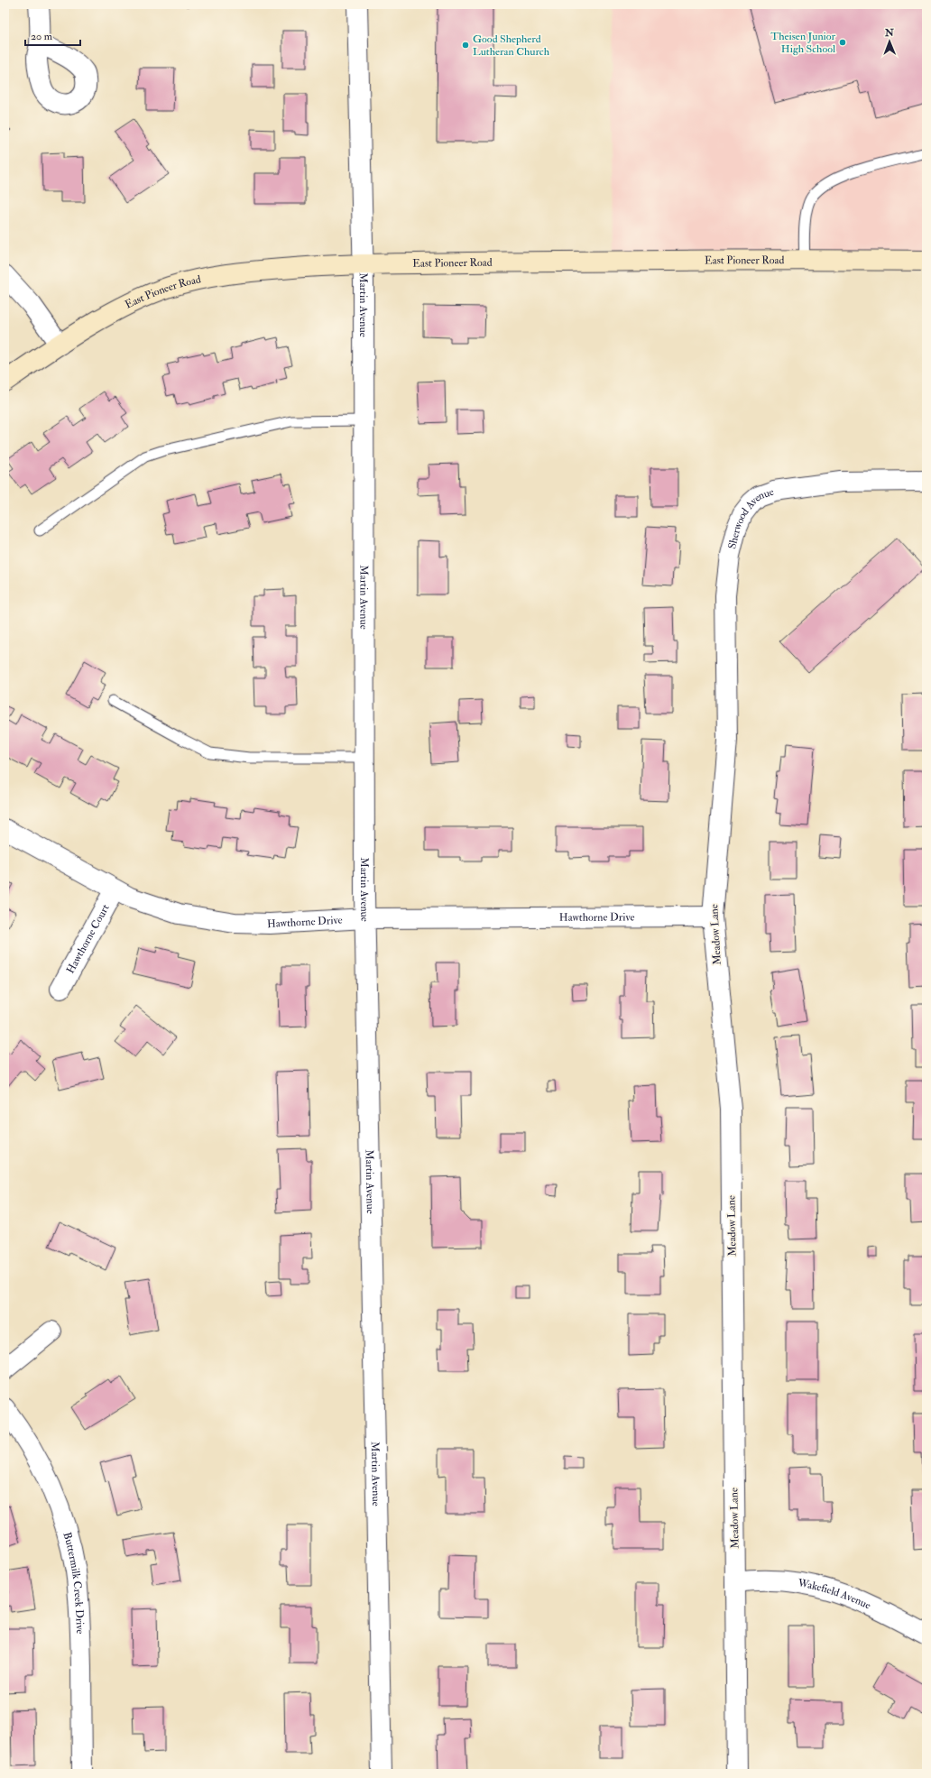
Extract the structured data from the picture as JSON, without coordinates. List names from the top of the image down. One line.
{"streets":{"main road":["East Pioneer Road"],"street":["Martin Avenue","Sherwood Avenue","Hawthorne Drive","Meadow Lane","Hawthorne Court","Buttermilk Creek Drive","Wakefield Avenue"]},"crossings":[["East Pioneer Road","Martin Avenue"],["Martin Avenue","Hawthorne Drive"],["Sherwood Avenue","Meadow Lane"],["Hawthorne Drive","Meadow Lane"],["Hawthorne Drive","Hawthorne Court"],["Meadow Lane","Wakefield Avenue"]],"places":["Theisen Junior High School","Good Shepherd Lutheran Church"],"scale_bar":"20 m","north":"top"}
